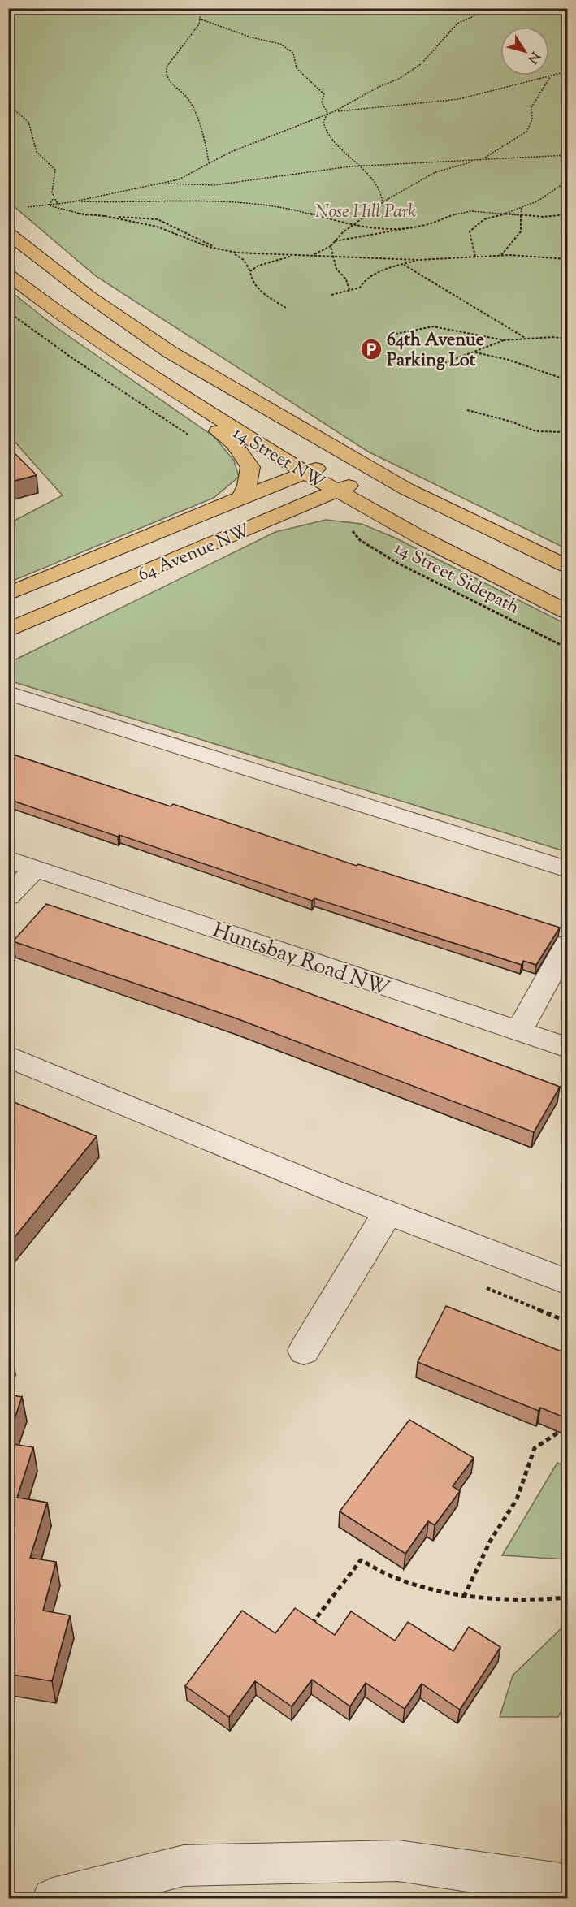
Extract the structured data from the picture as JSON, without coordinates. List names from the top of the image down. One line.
{"streets":{"main road":["14 Street NW","64 Avenue NW"],"street":["Huntsbay Road NW"],"path":["14 Street Sidepath"]},"crossings":[["14 Street NW","64 Avenue NW"]],"parks":["Nose Hill Park"],"places":{"parking":["64th Avenue Parking Lot"]},"north":"bottom right"}
